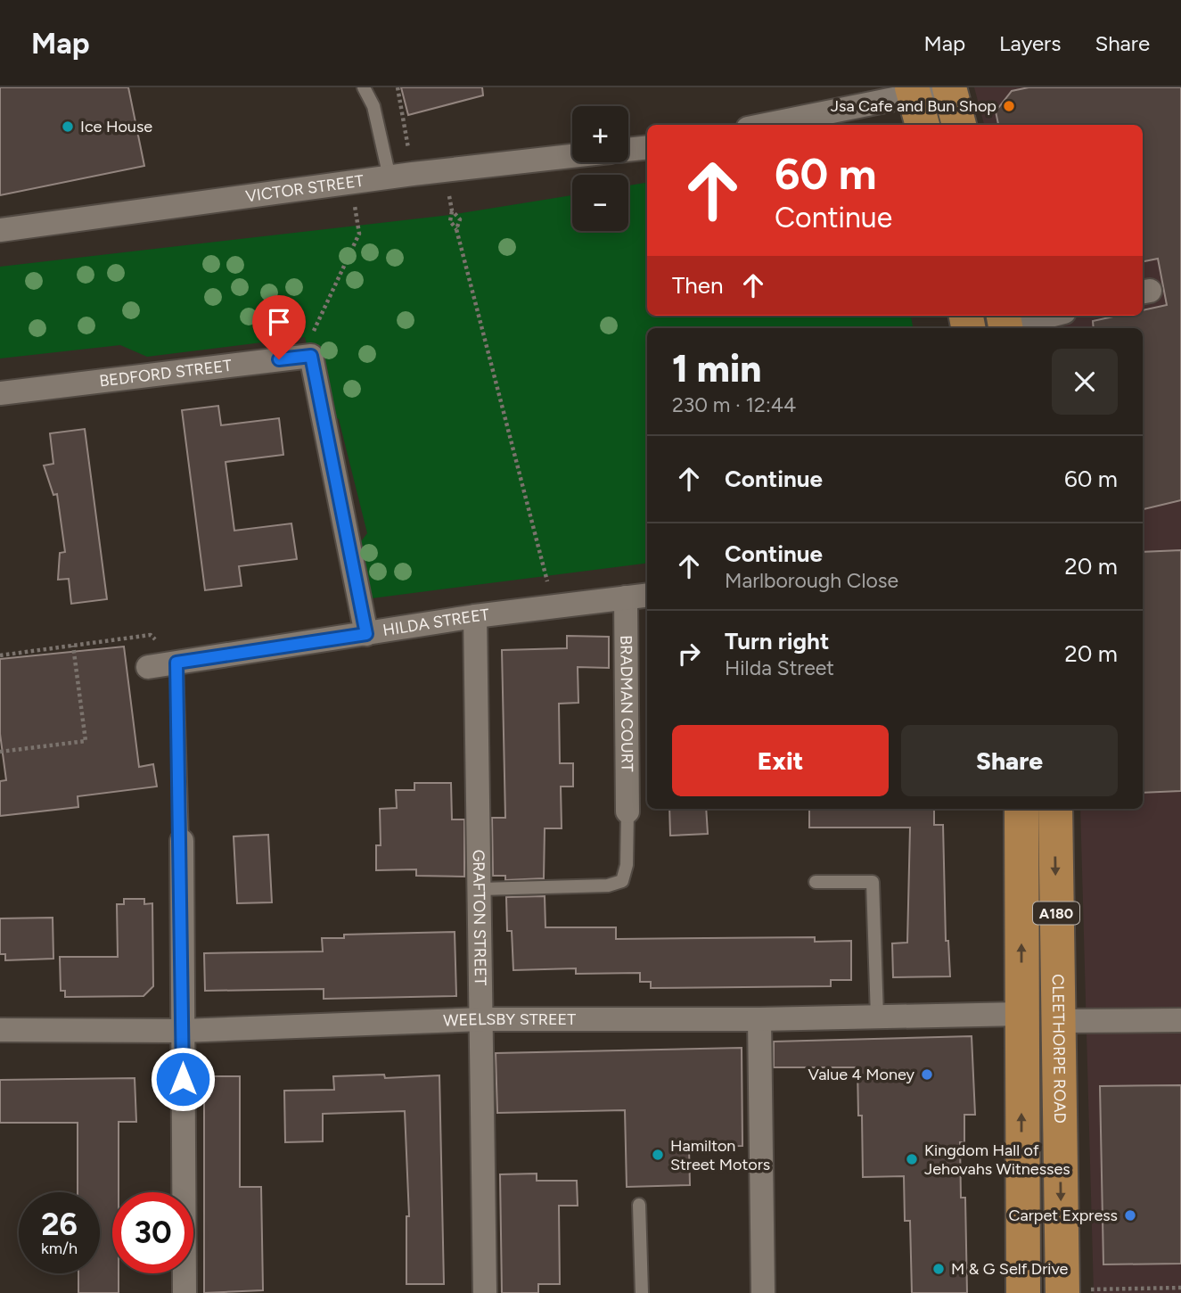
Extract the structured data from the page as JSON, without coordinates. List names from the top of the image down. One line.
{"streets":{"main road":["A180","CLEETHORPE ROAD"],"street":["VICTOR STREET","BEDFORD STREET","HILDA STREET","BRADMAN COURT","GRAFTON STREET","WEELSBY STREET"]},"crossings":[["HILDA STREET","BRADMAN COURT"],["HILDA STREET","GRAFTON STREET"],["A180","WEELSBY STREET"],["GRAFTON STREET","WEELSBY STREET"]],"places":["Jsa Cafe and Bun Shop","Ice House","Value 4 Money","Hamilton Street Motors","Kingdom Hall of Jehovahs Witnesses","Carpet Express","M & G Self Drive"],"page":{"header":"Map","nav":["Map","Layers","Share"],"map_buttons":["+","−"],"turn":["60 m","Continue"],"then":"Then","heading":["1 min","230 m · 12:44"],"list":[{"name":"Continue","value":"60 m"},{"name":"Continue","note":"Marlborough Close","value":"20 m"},{"name":"Turn right","note":"Hilda Street","value":"20 m"}],"buttons":["Exit","Share"],"speed":"26 km/h","limit":"30"}}
